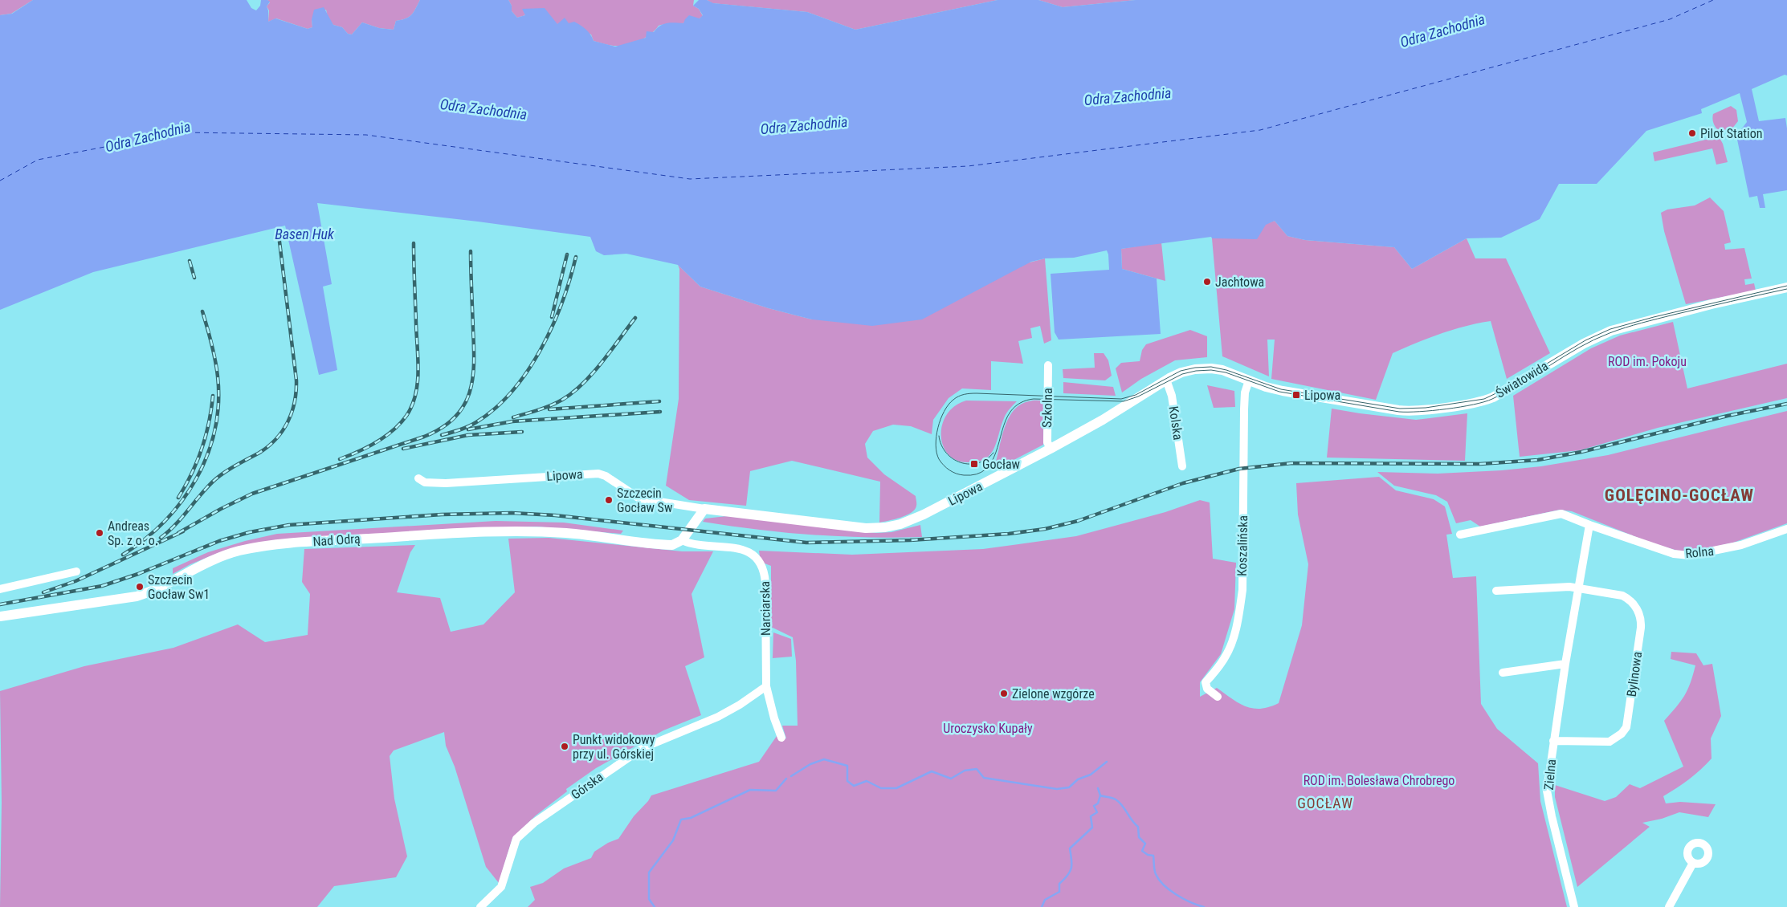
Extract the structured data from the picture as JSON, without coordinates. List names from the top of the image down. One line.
{"streets":{"street":["Światowida","Szkolna","Kolska","Lipowa","Nad Odrą","Koszalińska","Rolna","Narciarska","Bylinowa","Zielna","Górska"]},"crossings":[["Światowida","Lipowa"],["Światowida","Koszalińska"],["Szkolna","Lipowa"],["Kolska","Lipowa"],["Lipowa","Koszalińska"],["Nad Odrą","Narciarska"],["Rolna","Zielna"],["Narciarska","Górska"],["Bylinowa","Zielna"]],"districts":["GOLĘCINO-GOCŁAW","GOCŁAW"],"water":["Odra Zachodnia","Basen Huk"],"parks":["ROD im. Pokoju","Uroczysko Kupały","ROD im. Bolesława Chrobrego"],"places":{"other":["Pilot Station","Jachtowa","Szczecin Gocław Sw","Andreas Sp. z o. o.","Szczecin Gocław Sw1","Zielone wzgórze","Punkt widokowy przy ul. Górskiej"],"transit":["Lipowa","Gocław"]}}
